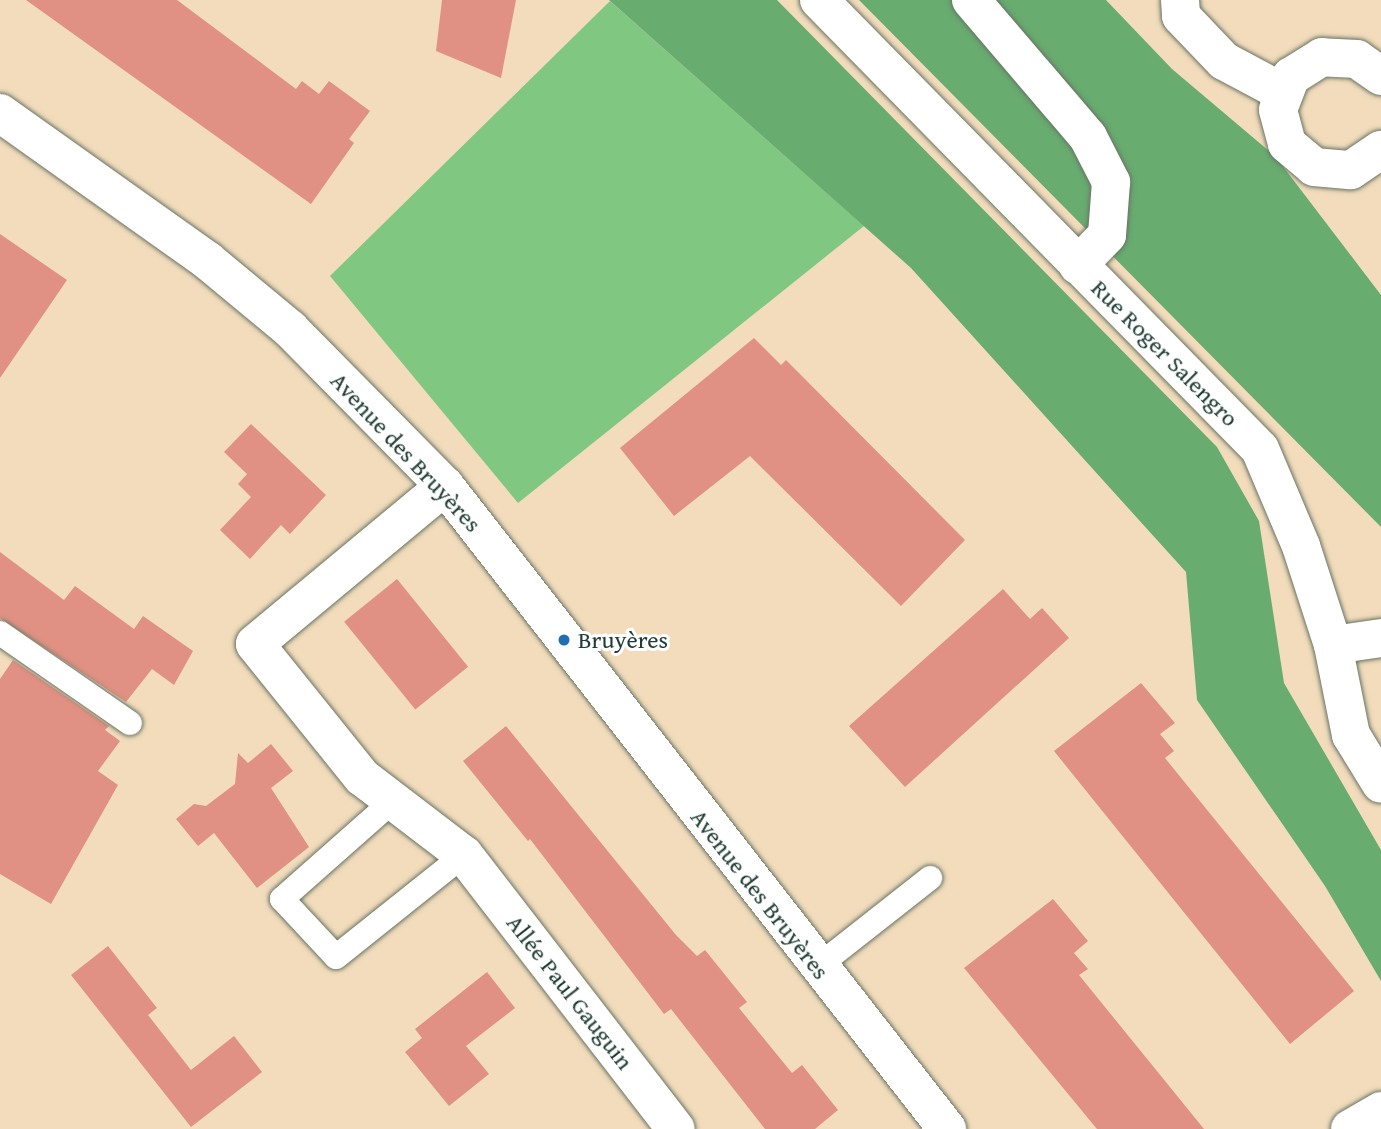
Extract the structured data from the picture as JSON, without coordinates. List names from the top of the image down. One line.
{"streets":{"street":["Rue Roger Salengro","Avenue des Bruyères","Allée Paul Gauguin"]},"crossings":[["Avenue des Bruyères","Allée Paul Gauguin"]],"places":["Bruyères"]}
